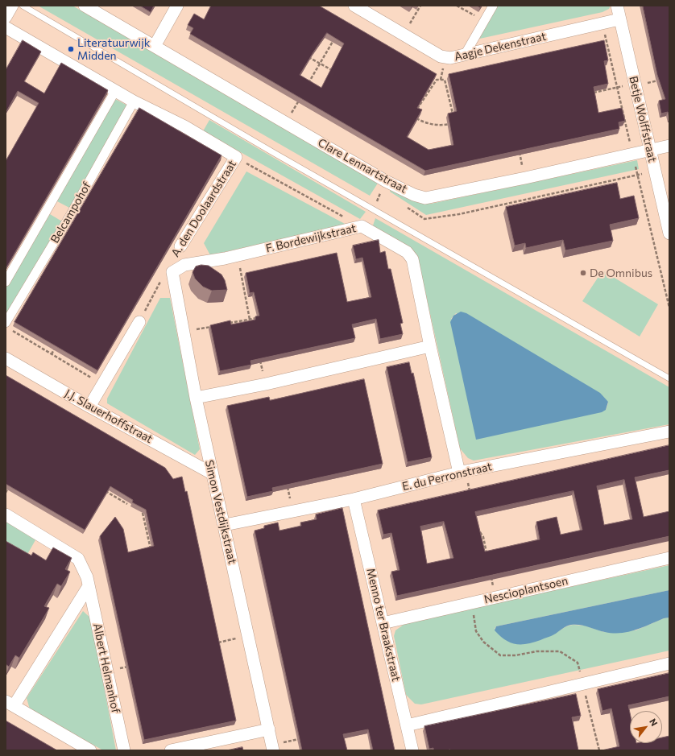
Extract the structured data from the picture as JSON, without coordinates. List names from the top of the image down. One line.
{"streets":{"street":["Aagje Dekenstraat","Betje Wolffstraat","Clare Lennartstraat","A. den Doolaardstraat","Belcampohof","F. Bordewijkstraat","J.J. Slauerhoffstraat","E. du Perronstraat","Simon Vestdijkstraat","Nescioplantsoen","Menno ter Braakstraat","Albert Helmanhof"]},"crossings":[["Aagje Dekenstraat","Betje Wolffstraat"],["Betje Wolffstraat","Clare Lennartstraat"],["A. den Doolaardstraat","Belcampohof"],["A. den Doolaardstraat","F. Bordewijkstraat"],["A. den Doolaardstraat","Simon Vestdijkstraat"],["F. Bordewijkstraat","E. du Perronstraat"],["F. Bordewijkstraat","Simon Vestdijkstraat"],["J.J. Slauerhoffstraat","Simon Vestdijkstraat"],["E. du Perronstraat","Simon Vestdijkstraat"],["E. du Perronstraat","Menno ter Braakstraat"],["Nescioplantsoen","Menno ter Braakstraat"]],"places":["Literatuurwijk Midden","De Omnibus"],"north":"top right"}
